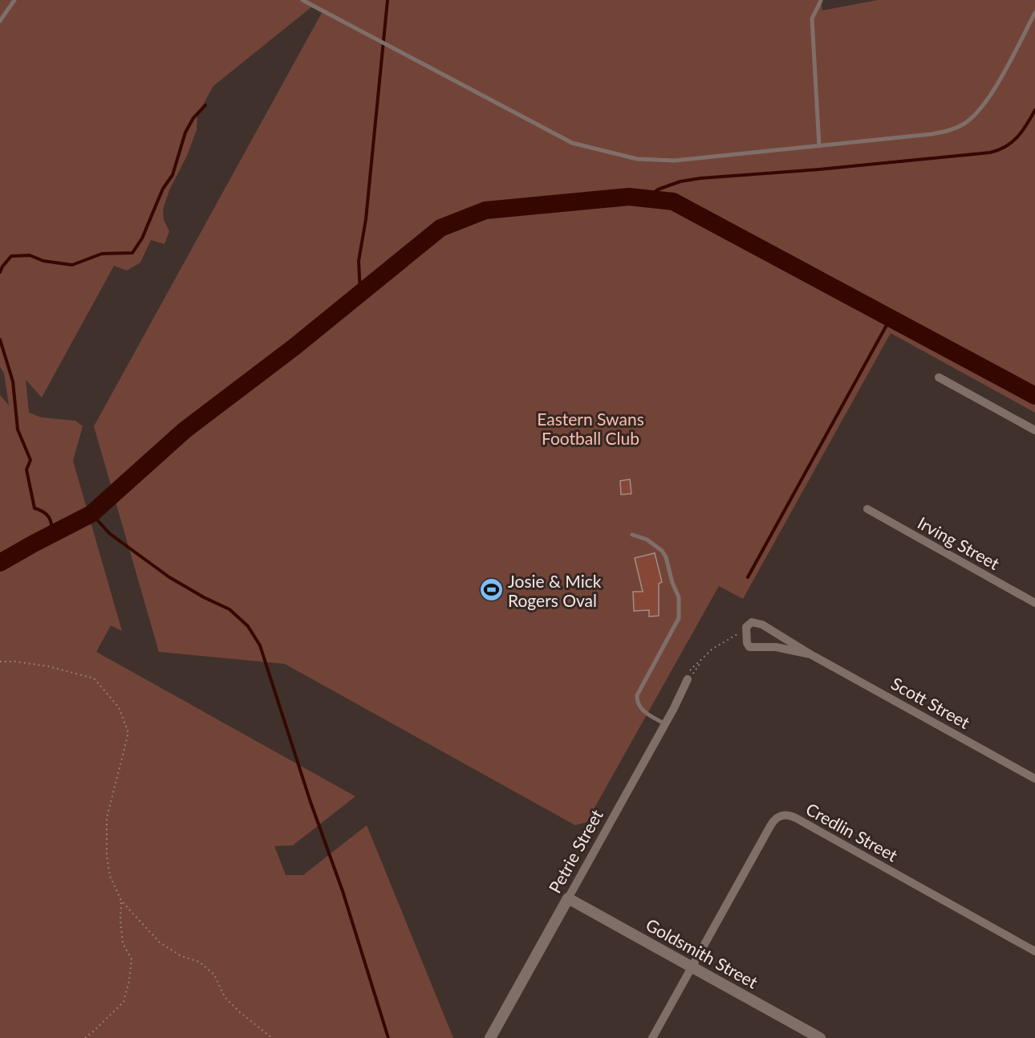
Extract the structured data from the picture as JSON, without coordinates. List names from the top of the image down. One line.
{"streets":{"street":["Irving Street","Scott Street","Credlin Street","Petrie Street","Goldsmith Street"]},"crossings":[["Credlin Street","Goldsmith Street"],["Petrie Street","Goldsmith Street"]],"parks":["Eastern Swans Football Club"],"places":{"sports":["Josie & Mick Rogers Oval"]}}
